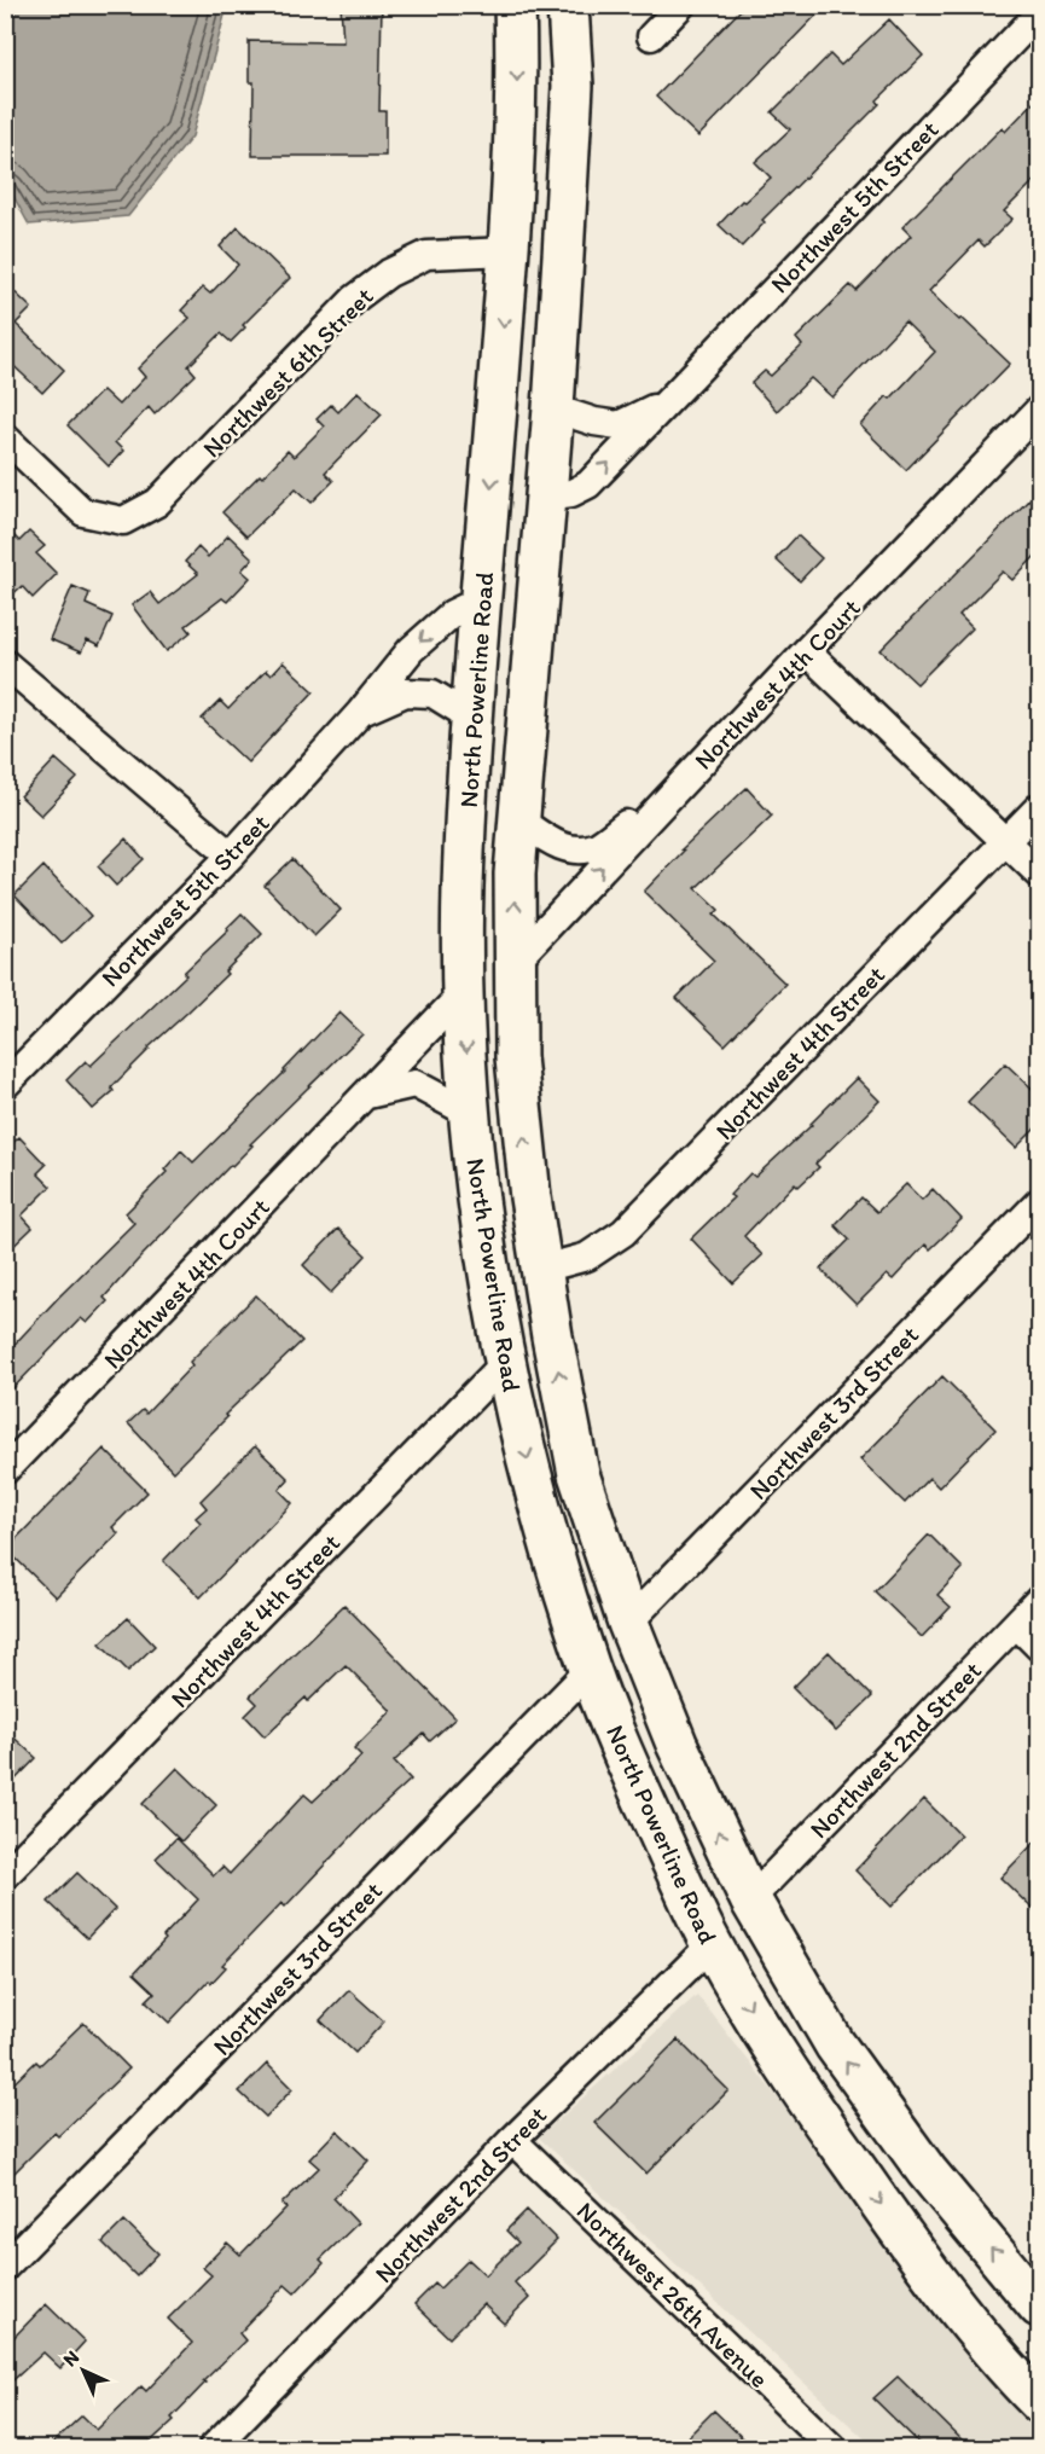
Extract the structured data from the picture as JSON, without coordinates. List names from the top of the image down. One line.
{"streets":{"main road":["North Powerline Road"],"street":["Northwest 5th Street","Northwest 6th Street","Northwest 4th Court","Northwest 4th Street","Northwest 3rd Street","Northwest 2nd Street","Northwest 26th Avenue"]},"crossings":[["Northwest 5th Street","North Powerline Road"],["Northwest 6th Street","North Powerline Road"],["Northwest 4th Court","North Powerline Road"],["North Powerline Road","Northwest 4th Street"],["North Powerline Road","Northwest 3rd Street"],["North Powerline Road","Northwest 2nd Street"],["Northwest 2nd Street","Northwest 26th Avenue"]],"north":"top left"}
